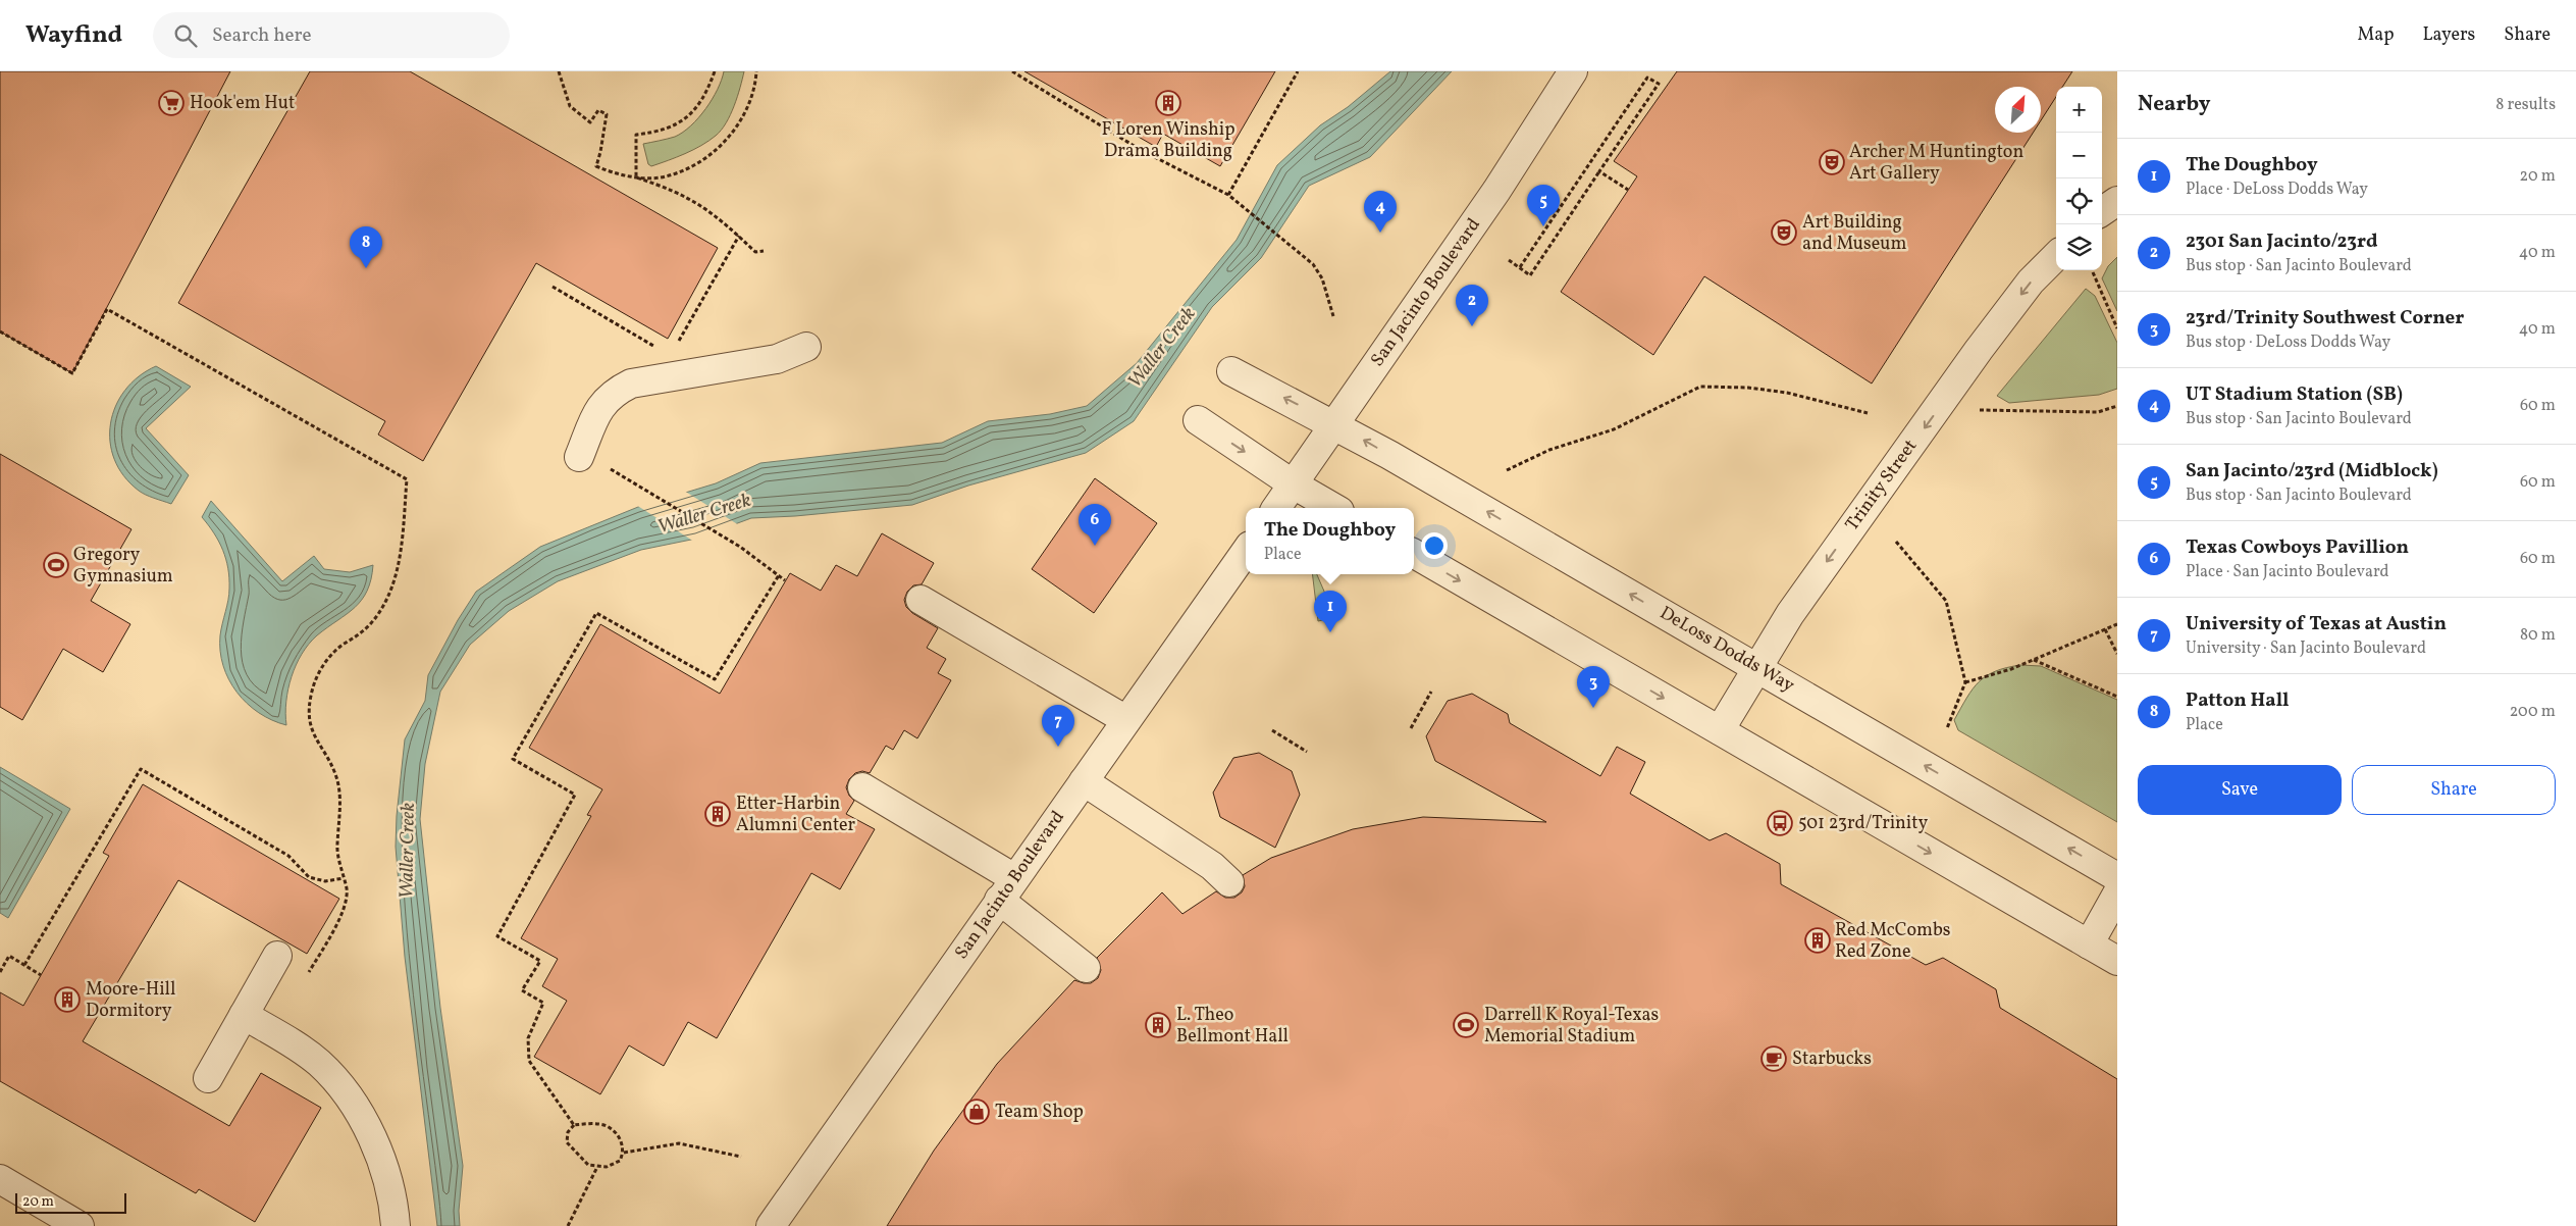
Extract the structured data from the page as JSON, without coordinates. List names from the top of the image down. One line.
{"streets":{"street":["San Jacinto Boulevard","Trinity Street","DeLoss Dodds Way"]},"crossings":[["San Jacinto Boulevard","DeLoss Dodds Way"],["Trinity Street","DeLoss Dodds Way"]],"one_way":["Trinity Street"],"water":["Waller Creek"],"places":{"supermarket":["Hook'em Hut"],"building":["F Loren Winship Drama Building","Etter-Harbin Alumni Center","Red McCombs Red Zone","Moore-Hill Dormitory","L. Theo Bellmont Hall"],"theatre":["Archer M Huntington Art Gallery","Art Building and Museum"],"sports":["Gregory Gymnasium","Darrell K Royal-Texas Memorial Stadium"],"bus stop":["501 23rd/Trinity"],"cafe":["Starbucks"],"shop":["Team Shop"]},"scale_bar":"20 m","north":"top right","page":{"header":"Wayfind","search":"Search here","nav":["Map","Layers","Share"],"heading":["Nearby","8 results"],"map_buttons":["+","−"],"list":[{"mark":"1","name":"The Doughboy","note":"Place · DeLoss Dodds Way","value":"20 m"},{"mark":"2","name":"2301 San Jacinto/23rd","note":"Bus stop · San Jacinto Boulevard","value":"40 m"},{"mark":"3","name":"23rd/Trinity Southwest Corner","note":"Bus stop · DeLoss Dodds Way","value":"40 m"},{"mark":"4","name":"UT Stadium Station (SB)","note":"Bus stop · San Jacinto Boulevard","value":"60 m"},{"mark":"5","name":"San Jacinto/23rd (Midblock)","note":"Bus stop · San Jacinto Boulevard","value":"60 m"},{"mark":"6","name":"Texas Cowboys Pavillion","note":"Place · San Jacinto Boulevard","value":"60 m"},{"mark":"7","name":"University of Texas at Austin","note":"University · San Jacinto Boulevard","value":"80 m"},{"mark":"8","name":"Patton Hall","note":"Place","value":"200 m"}],"pins":["5","4","8","2","6","1","3","7"],"popup":["The Doughboy","Place"],"buttons":["Save","Share"],"scale":"20 m"}}
